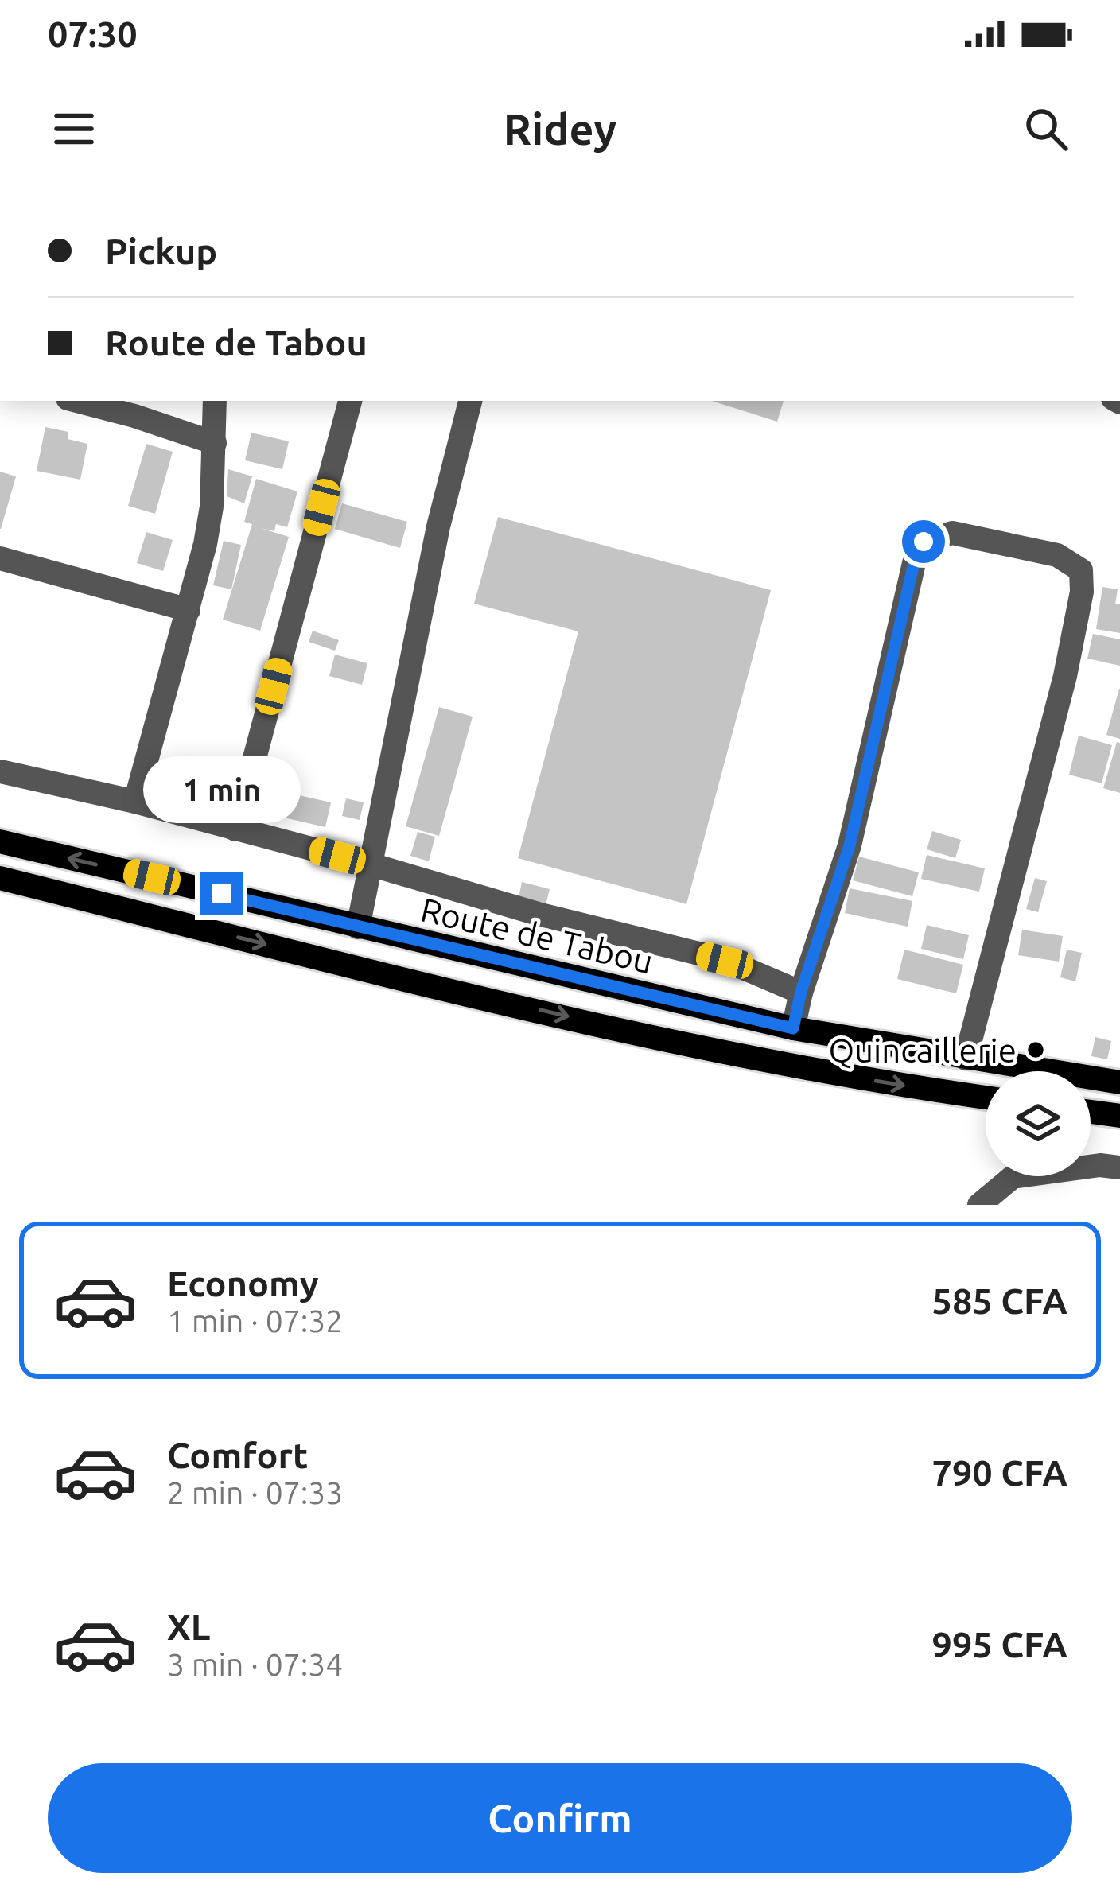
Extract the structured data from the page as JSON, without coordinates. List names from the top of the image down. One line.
{"streets":{"main road":["Route de Tabou"]},"places":["Quincaillerie"],"page":{"status":"07:30","header":"Ridey","banner":["Pickup","Route de Tabou"],"bubble":"1 min","list":[{"name":"Economy","note":"1 min · 07:32","value":"585 CFA"},{"name":"Comfort","note":"2 min · 07:33","value":"790 CFA"},{"name":"XL","note":"3 min · 07:34","value":"995 CFA"}],"buttons":"Confirm"}}
